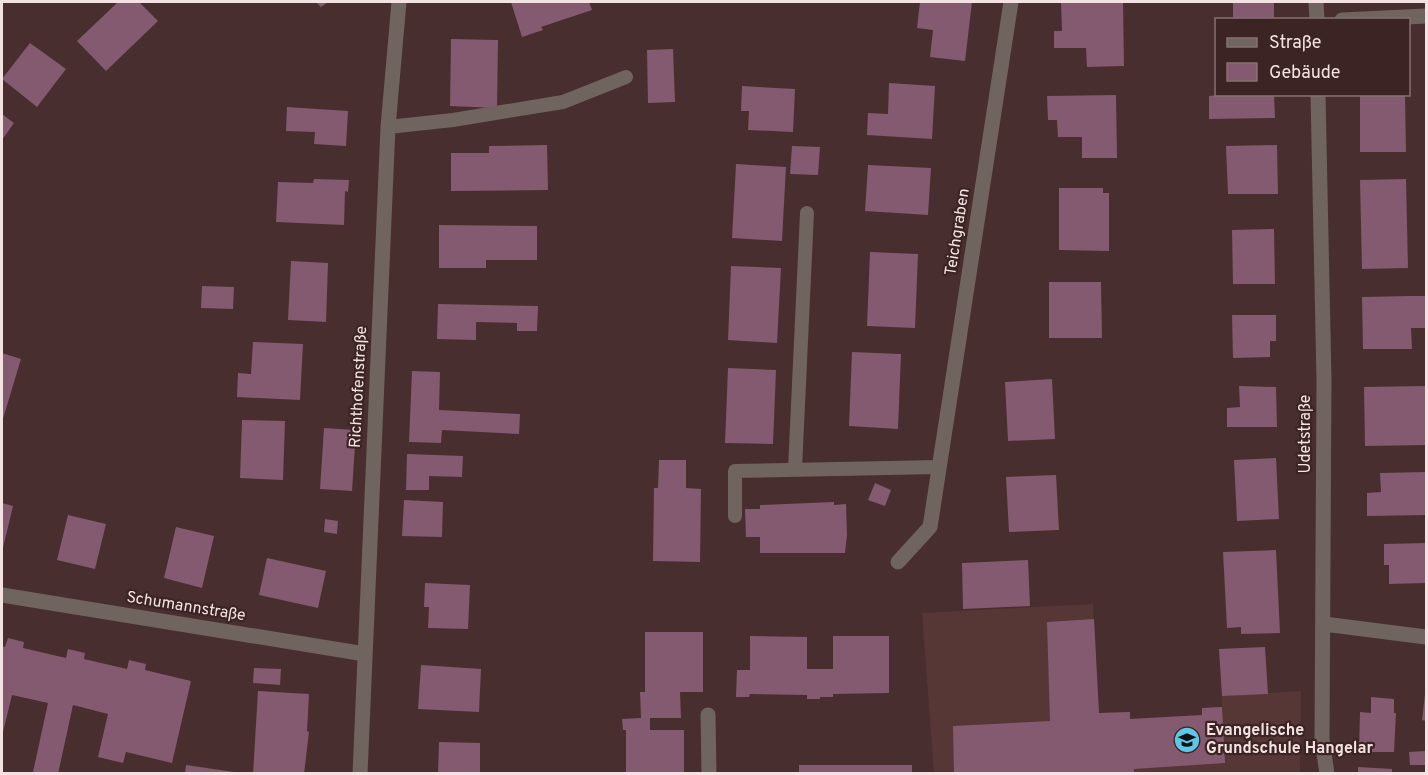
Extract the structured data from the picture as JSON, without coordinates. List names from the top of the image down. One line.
{"streets":{"street":["Teichgraben","Richthofenstraße","Udetstraße","Schumannstraße"]},"crossings":[["Richthofenstraße","Schumannstraße"]],"places":{"school or university":["Evangelische Grundschule Hangelar"]},"legend":["Straße","Gebäude"]}
